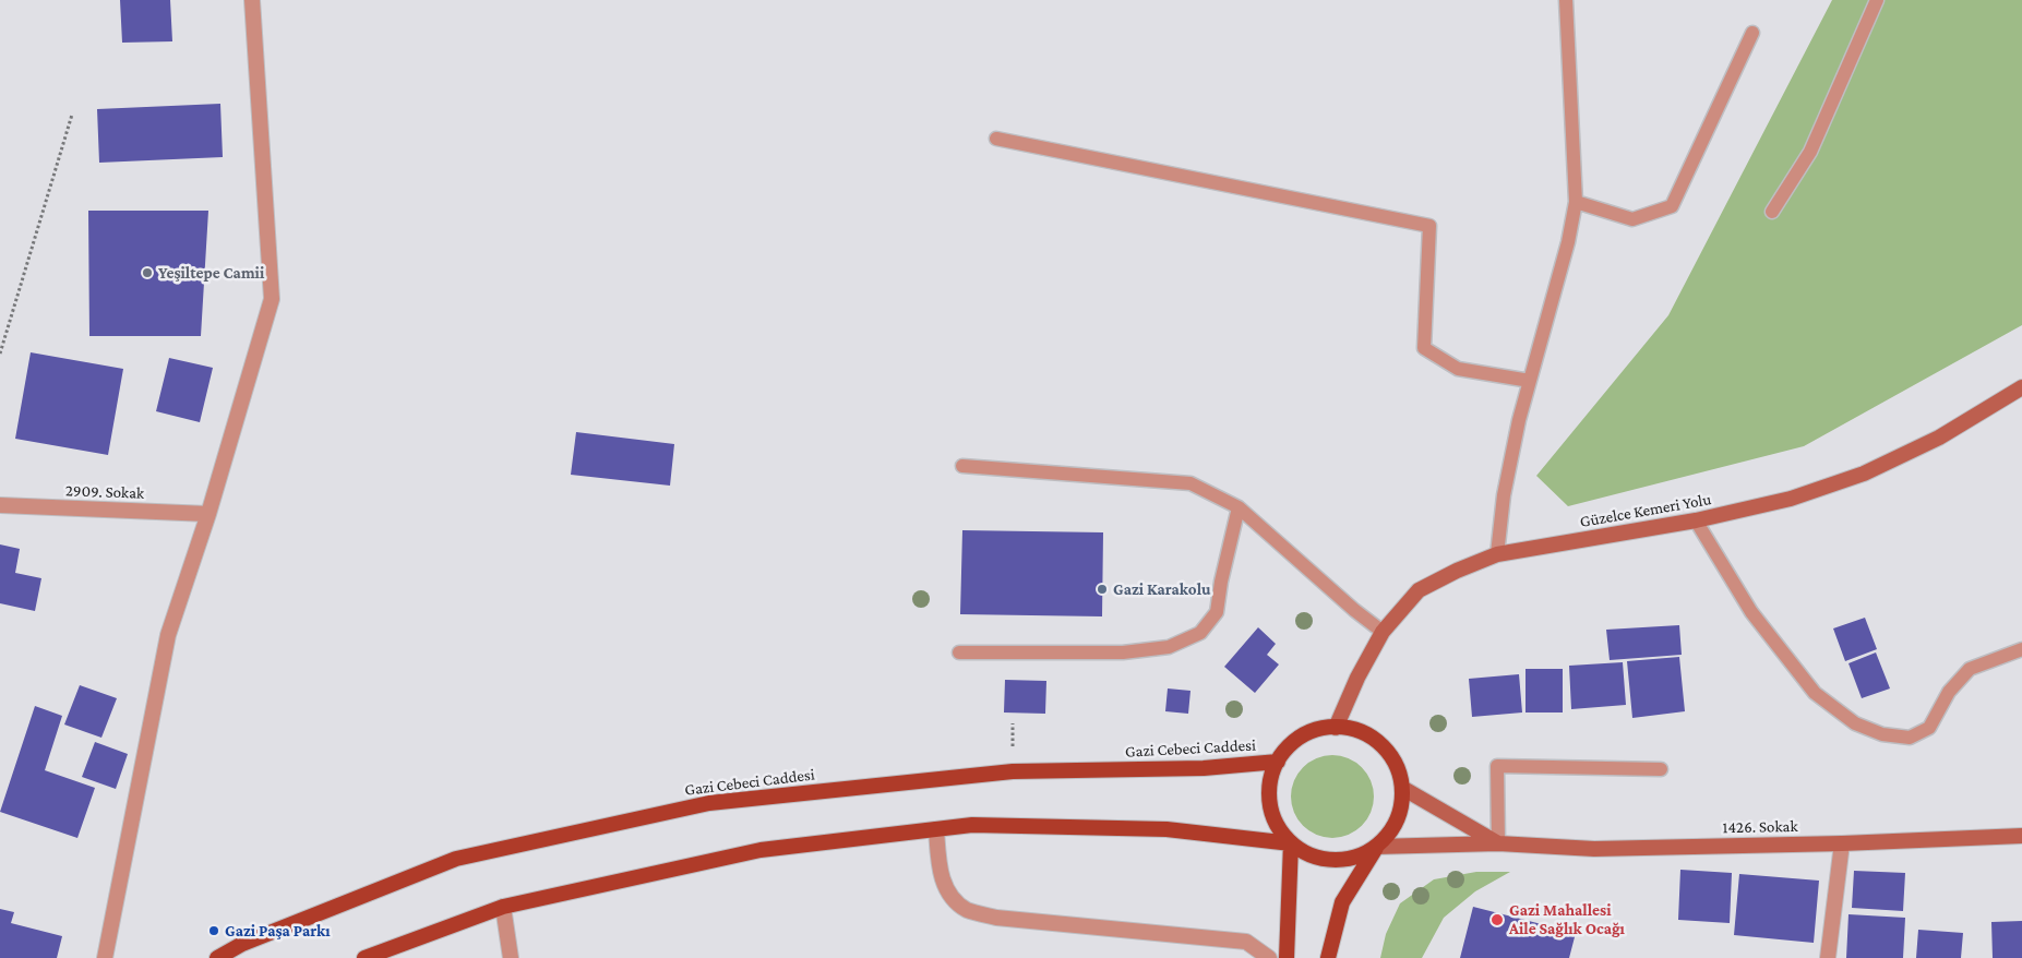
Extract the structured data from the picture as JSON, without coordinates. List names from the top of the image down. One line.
{"streets":{"main road":["Güzelce Kemeri Yolu","Gazi Cebeci Caddesi","1426. Sokak"],"street":["2909. Sokak"]},"crossings":[["Güzelce Kemeri Yolu","Gazi Cebeci Caddesi"],["Güzelce Kemeri Yolu","1426. Sokak"],["Gazi Cebeci Caddesi","1426. Sokak"]],"places":["Yeşiltepe Camii","Gazi Karakolu","Gazi Mahallesi Aile Sağlık Ocağı","Gazi Paşa Parkı"]}
